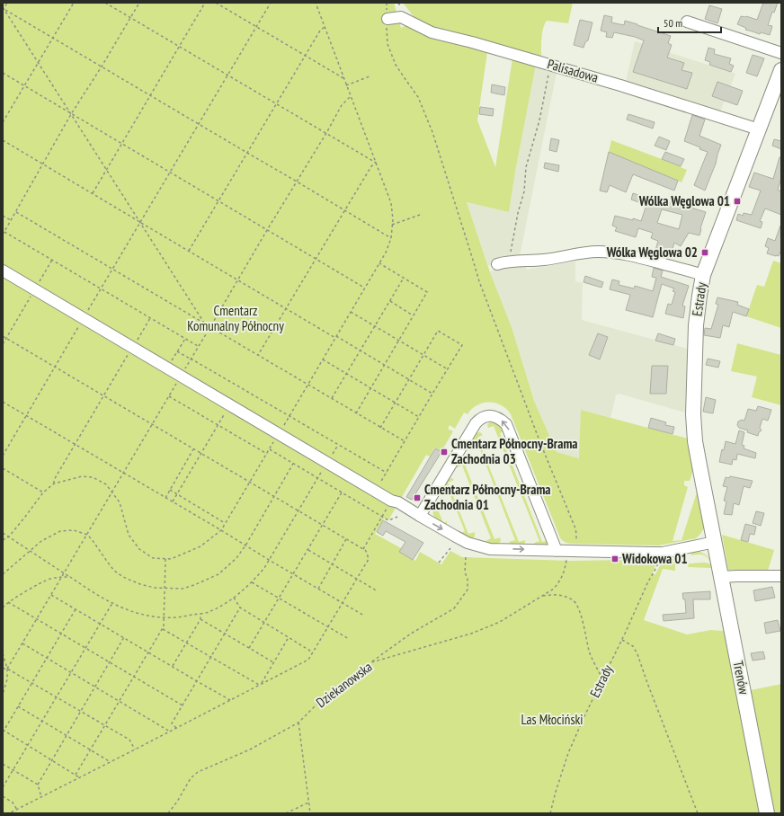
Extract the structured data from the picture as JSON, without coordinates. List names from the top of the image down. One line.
{"streets":{"main road":["Estrady","Trenów"],"street":["Palisadowa"],"path":["Dziekanowska"]},"crossings":[["Palisadowa","Estrady"],["Estrady","Trenów"]],"parks":["Cmentarz Komunalny Północny","Las Młociński"],"places":{"transit":["Wólka Węglowa 01","Wólka Węglowa 02","Cmentarz Północny-Brama Zachodnia 03","Cmentarz Północny-Brama Zachodnia 01","Widokowa 01"]},"scale_bar":"50 m"}
